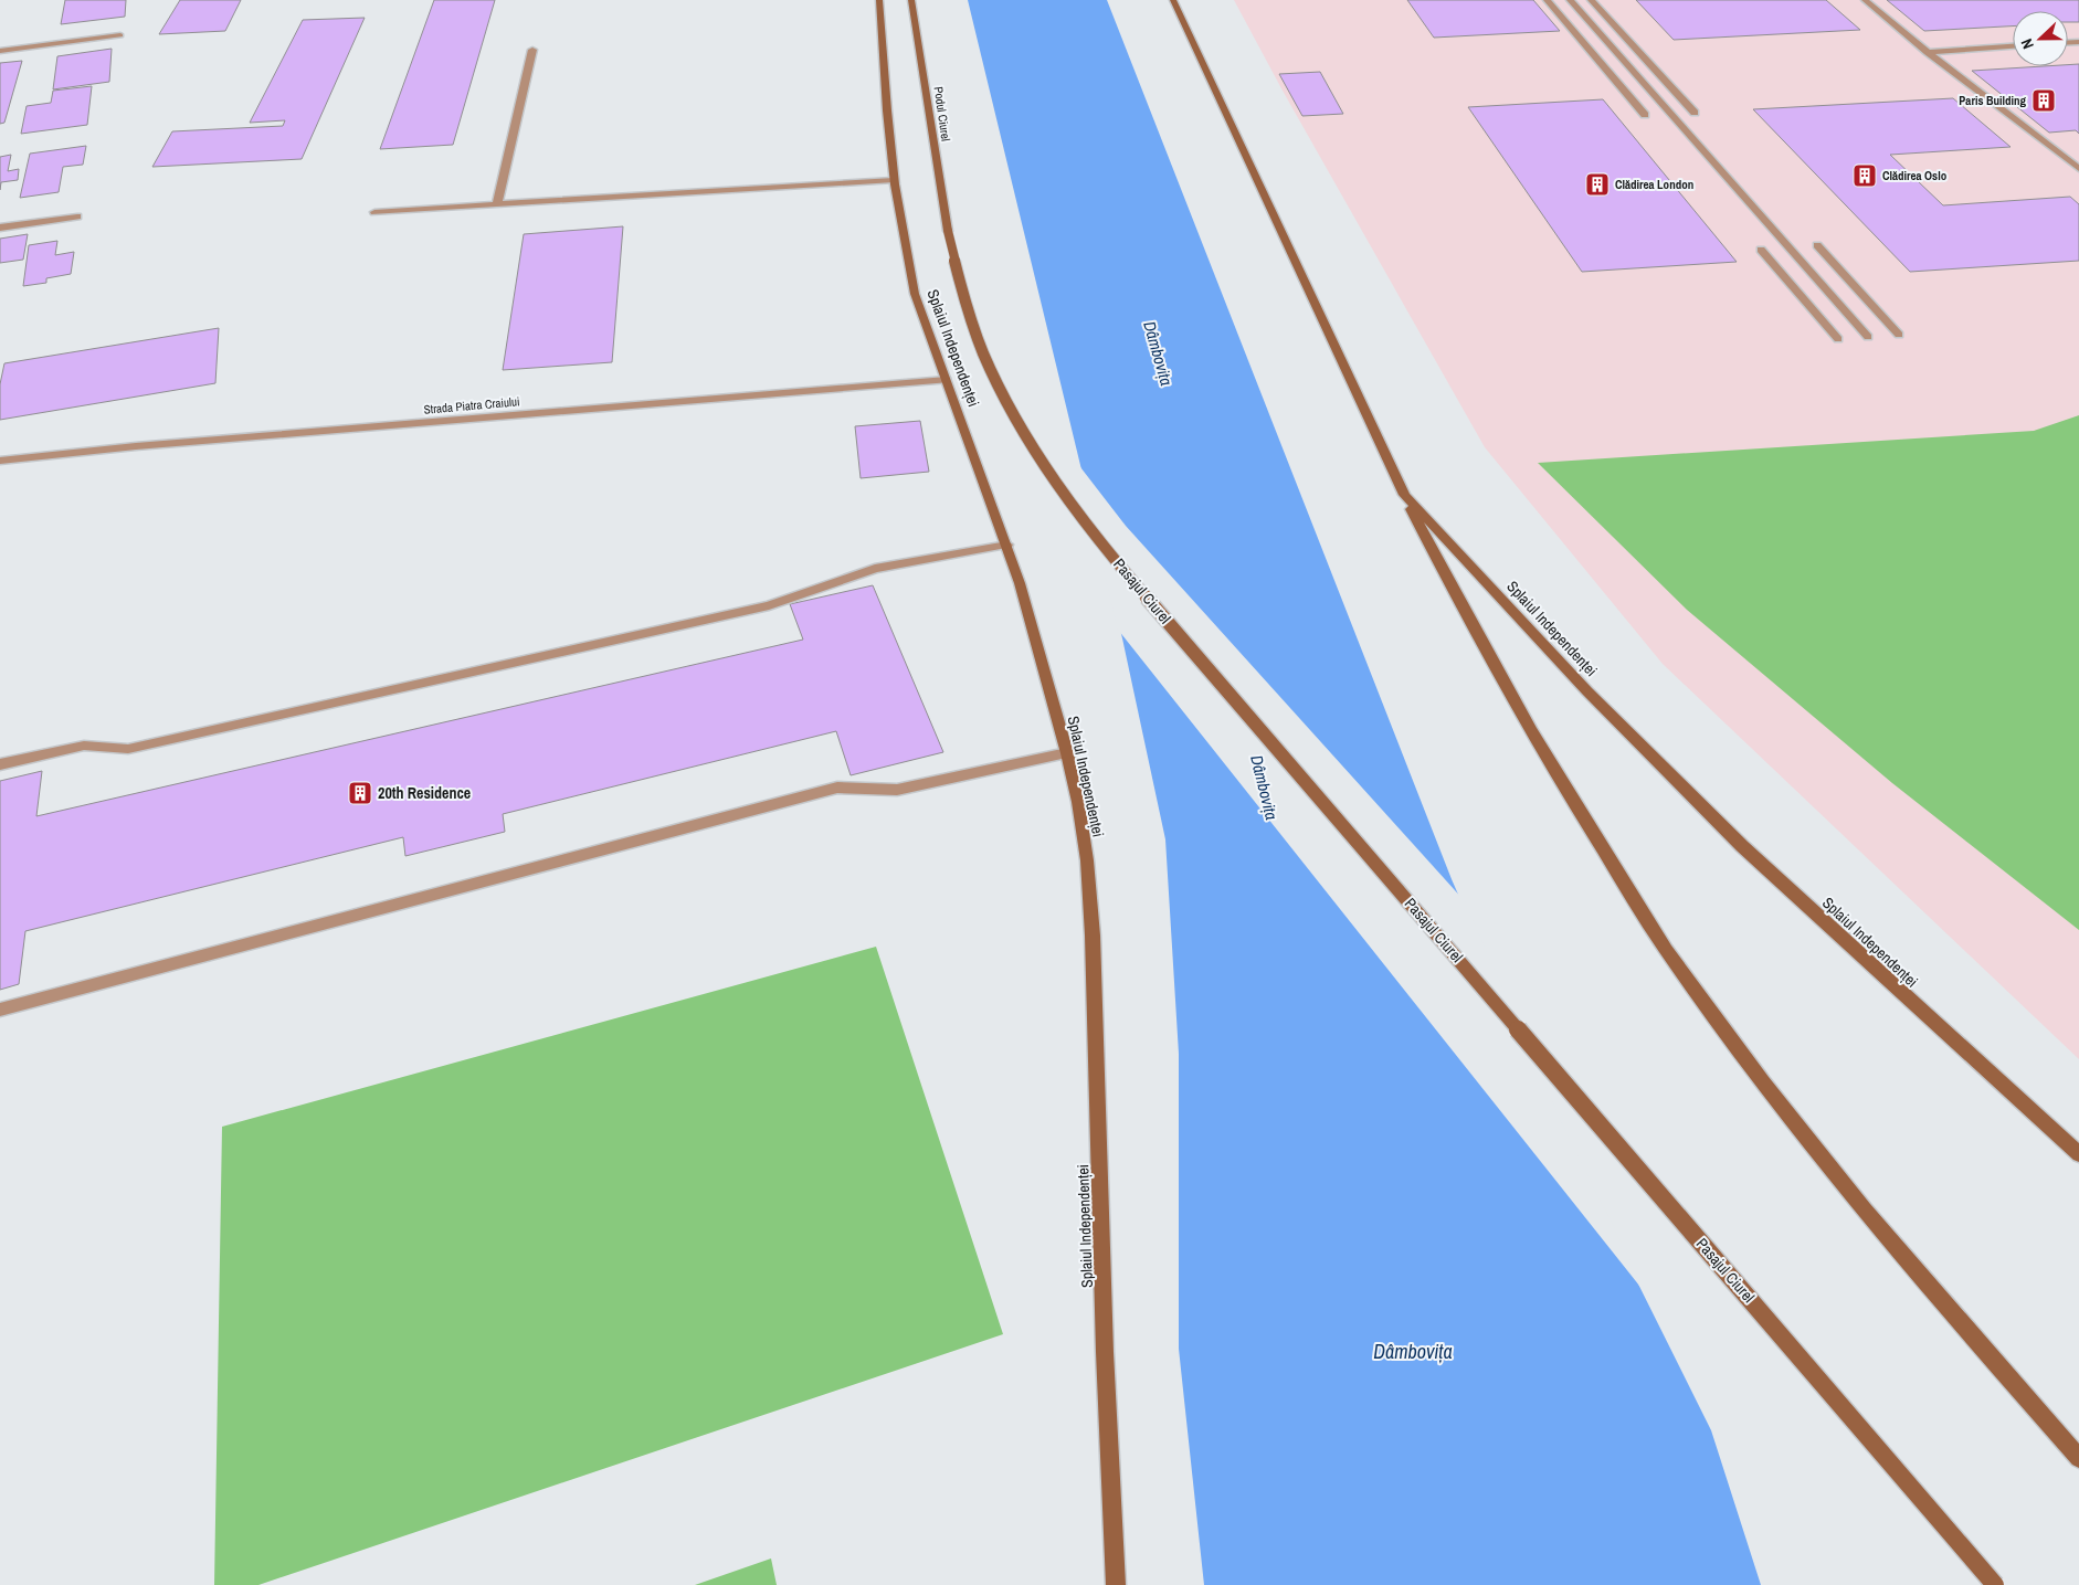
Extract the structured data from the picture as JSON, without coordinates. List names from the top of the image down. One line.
{"streets":{"main road":["Podul Ciurel","Splaiul Independenței","Pasajul Ciurel"],"street":["Strada Piatra Craiului"]},"crossings":[["Podul Ciurel","Pasajul Ciurel"],["Splaiul Independenței","Strada Piatra Craiului"]],"water":["Dâmbovița"],"places":{"building":["Paris Building","Clădirea Oslo","Clădirea London","20th Residence"]},"north":"left"}
